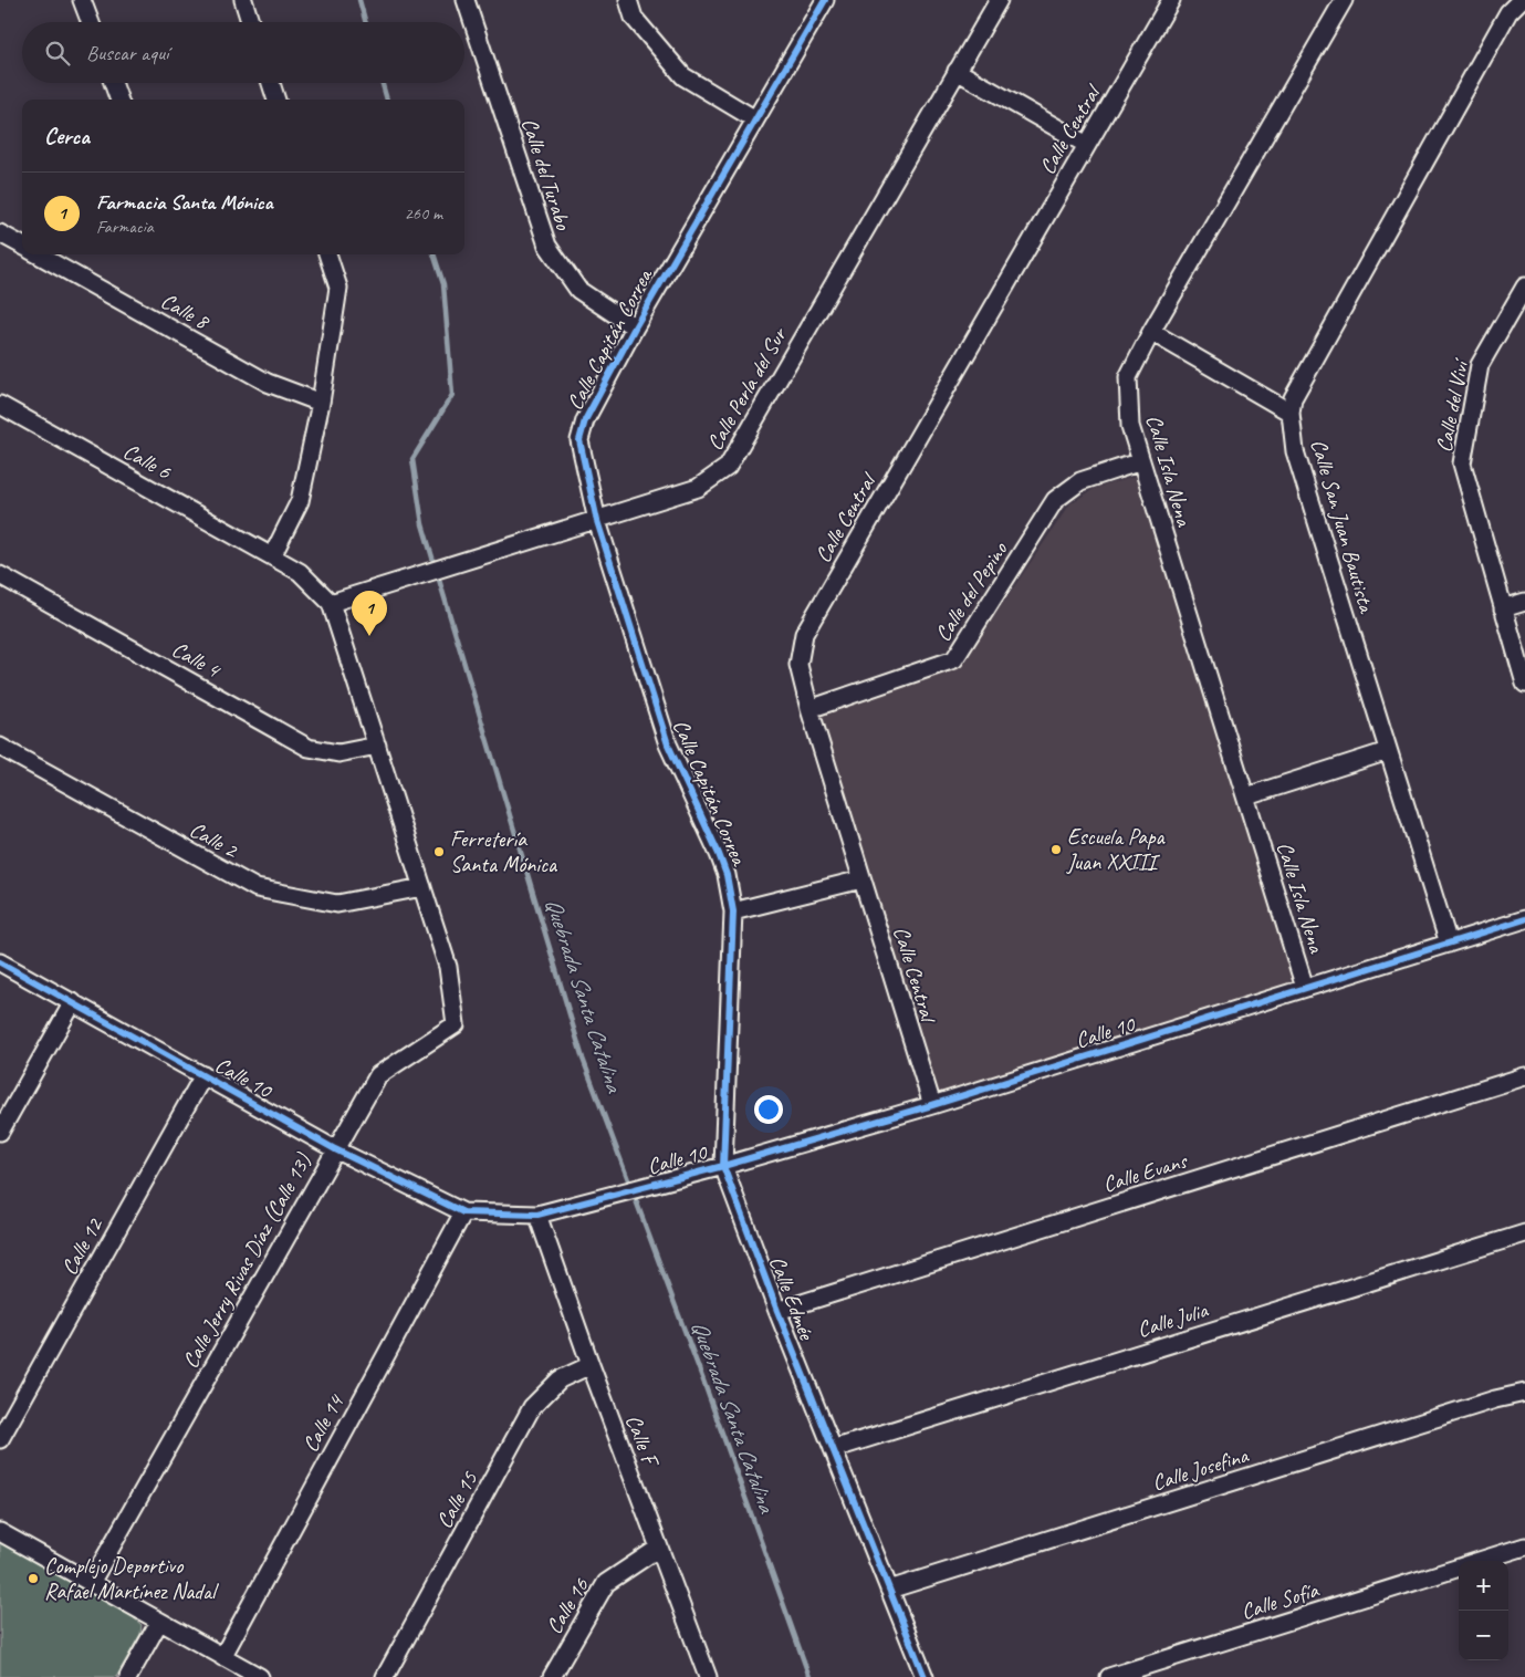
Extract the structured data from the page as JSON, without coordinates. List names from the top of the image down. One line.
{"streets":{"street":["Calle Central","Calle del Turabo","Calle 8","Calle Capitán Correa","Calle Perla del Sur","Calle del Viví","Calle 6","Calle Isla Nena","Calle San Juan Bautista","Calle del Pepino","Calle 4","Calle 2","Calle 10","Calle Evans","Calle 12","Calle Jerry Rivas Díaz (Calle 13)","Calle Edmée","Calle Julia","Calle 14","Calle F","Calle Josefina","Calle 15","Calle Sofía","Calle 16"]},"crossings":[["Calle Central","Calle del Pepino"],["Calle Central","Calle 10"],["Calle del Turabo","Calle Capitán Correa"],["Calle Capitán Correa","Calle Perla del Sur"],["Calle Capitán Correa","Calle Edmée"],["Calle Perla del Sur","Calle Jerry Rivas Díaz (Calle 13)"],["Calle 6","Calle Jerry Rivas Díaz (Calle 13)"],["Calle Isla Nena","Calle del Pepino"],["Calle Isla Nena","Calle 10"],["Calle San Juan Bautista","Calle 10"],["Calle 4","Calle Jerry Rivas Díaz (Calle 13)"],["Calle 2","Calle Jerry Rivas Díaz (Calle 13)"],["Calle 10","Calle 12"],["Calle 10","Calle Jerry Rivas Díaz (Calle 13)"],["Calle 10","Calle Edmée"],["Calle 10","Calle 14"],["Calle 10","Calle F"],["Calle Evans","Calle Edmée"],["Calle Edmée","Calle Julia"],["Calle Edmée","Calle Josefina"],["Calle F","Calle 15"],["Calle F","Calle 16"]],"water":["Quebrada Santa Catalina"],"places":["Escuela Papa Juan XXIII","Ferretería Santa Mónica","Complejo Deportivo Rafael Martínez Nadal"],"page":{"search":"Buscar aquí","heading":"Cerca","list":[{"mark":"1","name":"Farmacia Santa Mónica","note":"Farmacia","value":"260 m"}],"pins":"1","map_buttons":["+","−"]}}
